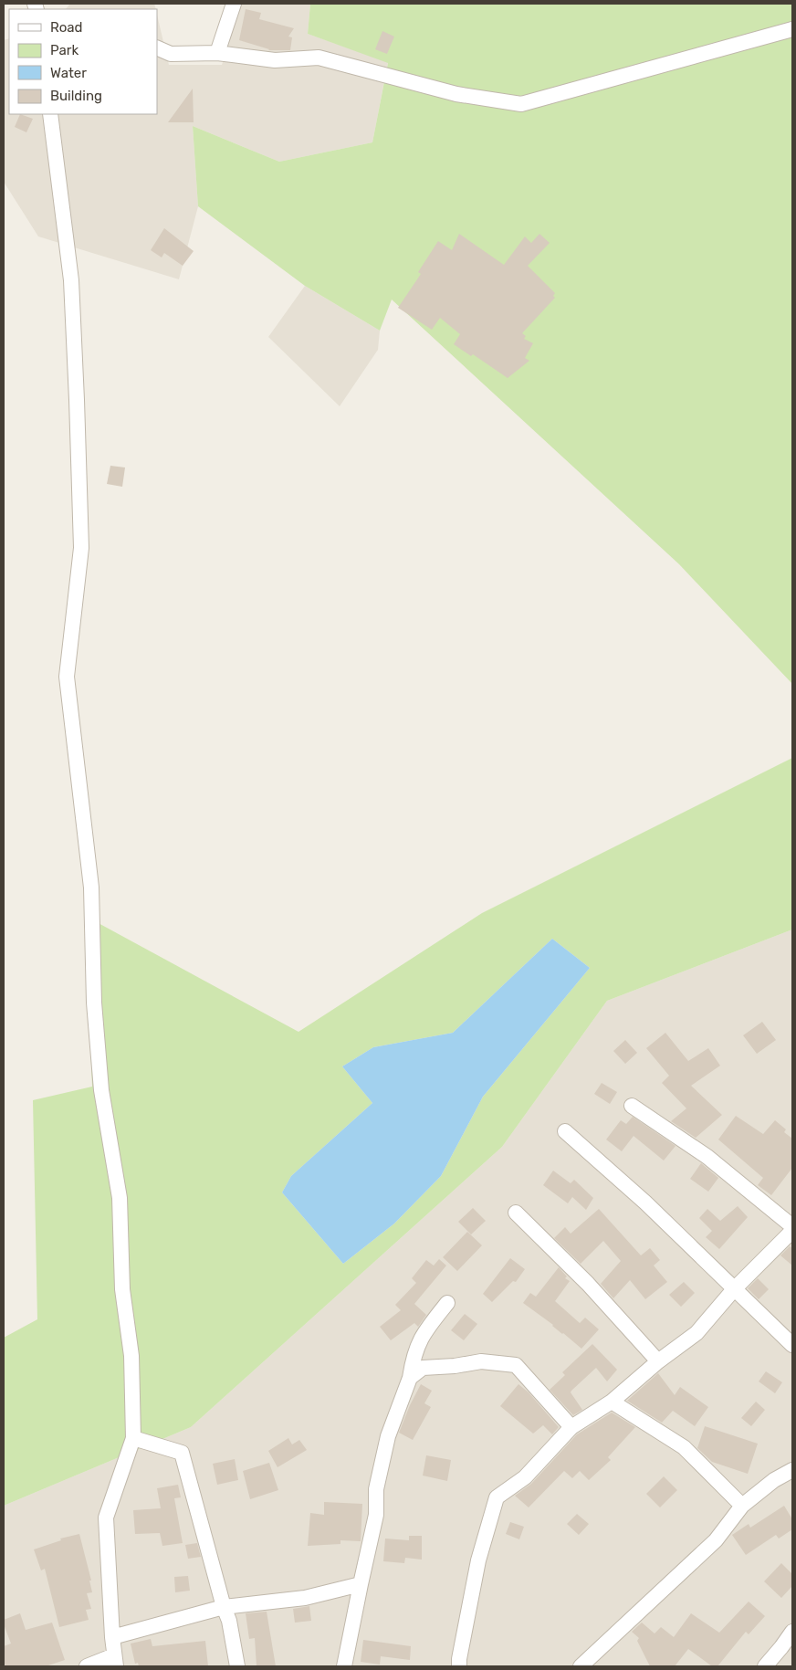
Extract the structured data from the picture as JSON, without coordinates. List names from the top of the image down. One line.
{"legend":["Road","Park","Water","Building"]}
